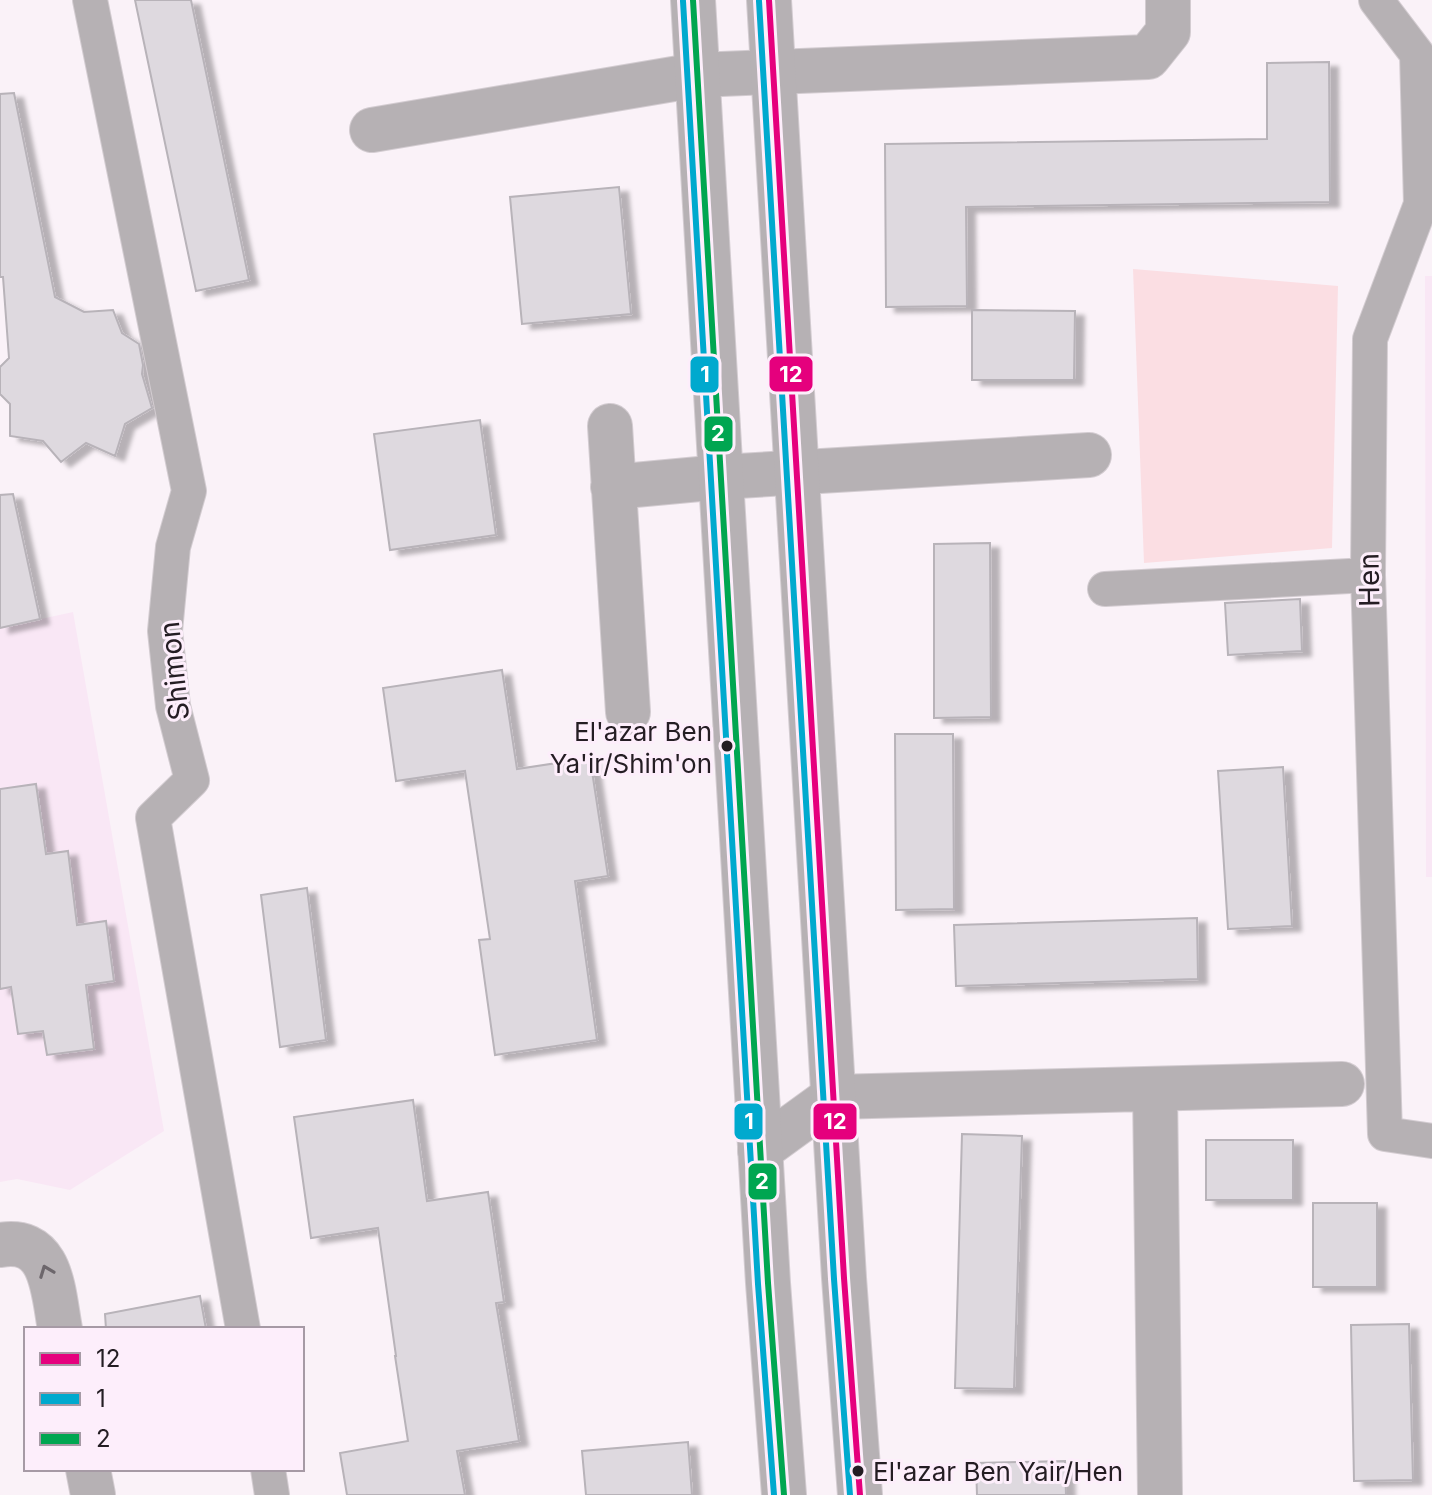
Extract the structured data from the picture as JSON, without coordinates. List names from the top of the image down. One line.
{"streets":{"street":["Hen","Shimon"]},"places":["El'azar Ben Ya'ir/Shim'on","El'azar Ben Yair/Hen"],"lines":["transit line 12","transit line 2","transit line 1"],"legend":["12","1","2"]}
